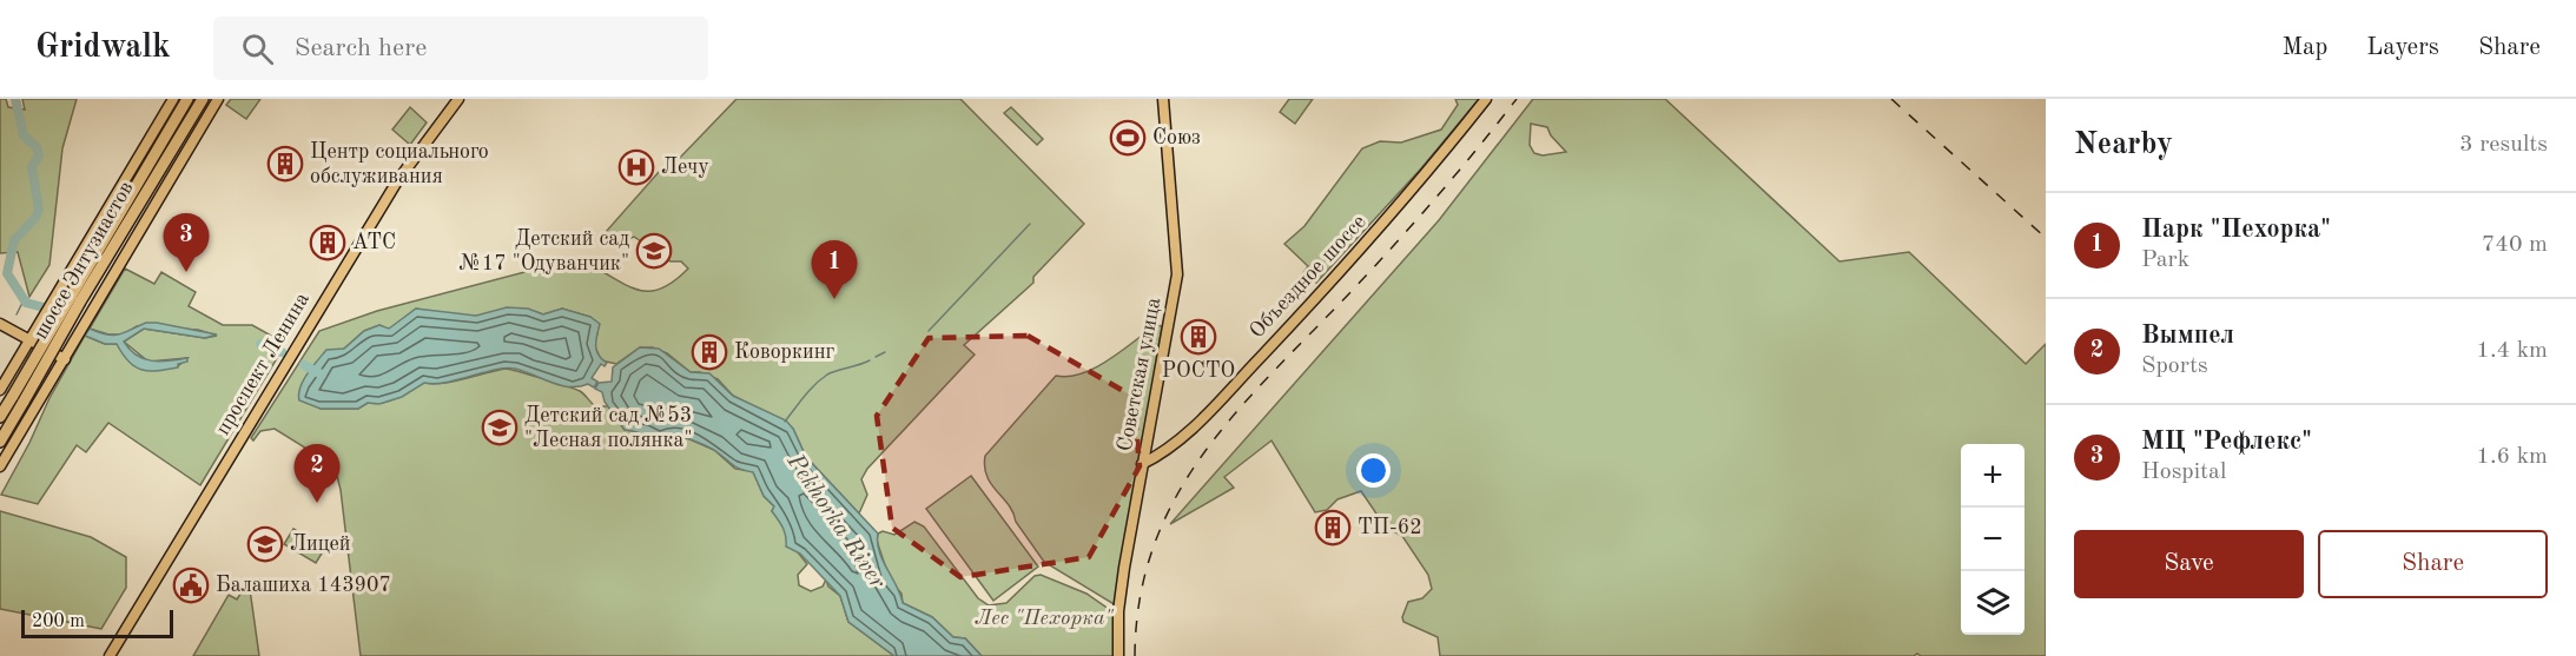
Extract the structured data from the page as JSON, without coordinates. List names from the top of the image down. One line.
{"streets":{"highway":["шоссе Энтузиастов"],"main road":["Объездное шоссе","проспект Ленина","Советская улица"]},"crossings":[["Объездное шоссе","Советская улица"]],"water":["Pekhorka River"],"parks":["Лес \"Пехорка\""],"places":{"sports":["Союз"],"building":["Центр социального обслуживания","АТС","РОСТО","Коворкинг","ТП-62"],"hospital":["Лечу"],"school or university":["Детский сад №17 \"Одуванчик\"","Детский сад №53 \"Лесная полянка\"","Лицей"],"public building":["Балашиха 143907"]},"scale_bar":"200 m","page":{"header":"Gridwalk","search":"Search here","nav":["Map","Layers","Share"],"heading":["Nearby","3 results"],"list":[{"mark":"1","name":"Парк \"Пехорка\"","note":"Park","value":"740 m"},{"mark":"2","name":"Вымпел","note":"Sports","value":"1.4 km"},{"mark":"3","name":"МЦ \"Рефлекс\"","note":"Hospital","value":"1.6 km"}],"pins":["3","1","2"],"map_buttons":["+","−"],"buttons":["Save","Share"],"scale":"200 m"}}
